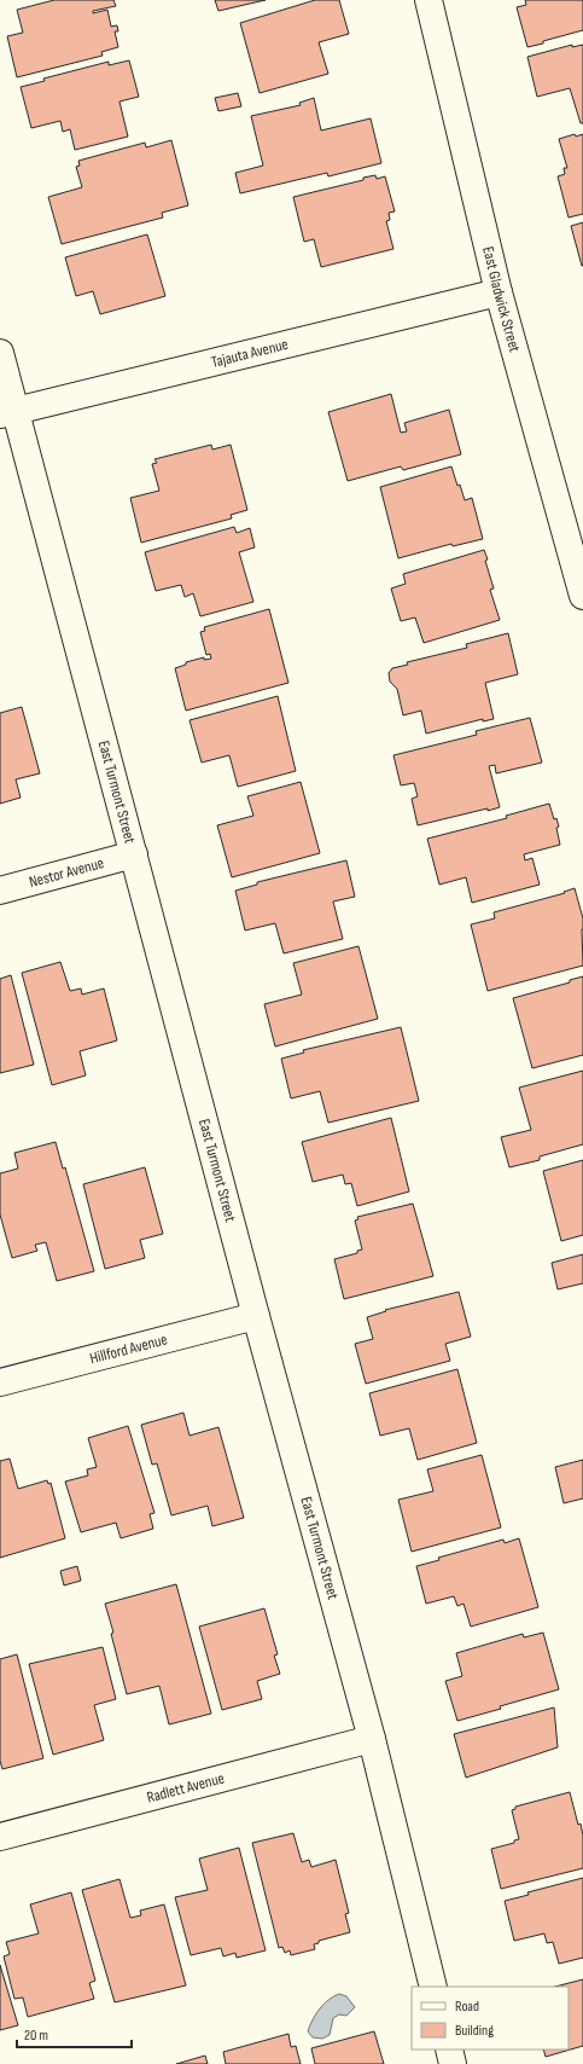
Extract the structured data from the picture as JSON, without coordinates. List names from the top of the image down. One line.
{"streets":{"street":["East Gladwick Street","Tajauta Avenue","East Turmont Street","Nestor Avenue","Hillford Avenue","Radlett Avenue"]},"crossings":[["East Gladwick Street","Tajauta Avenue"],["Tajauta Avenue","East Turmont Street"],["East Turmont Street","Nestor Avenue"],["East Turmont Street","Hillford Avenue"],["East Turmont Street","Radlett Avenue"]],"legend":["Road","Building"],"scale_bar":"20 m"}
